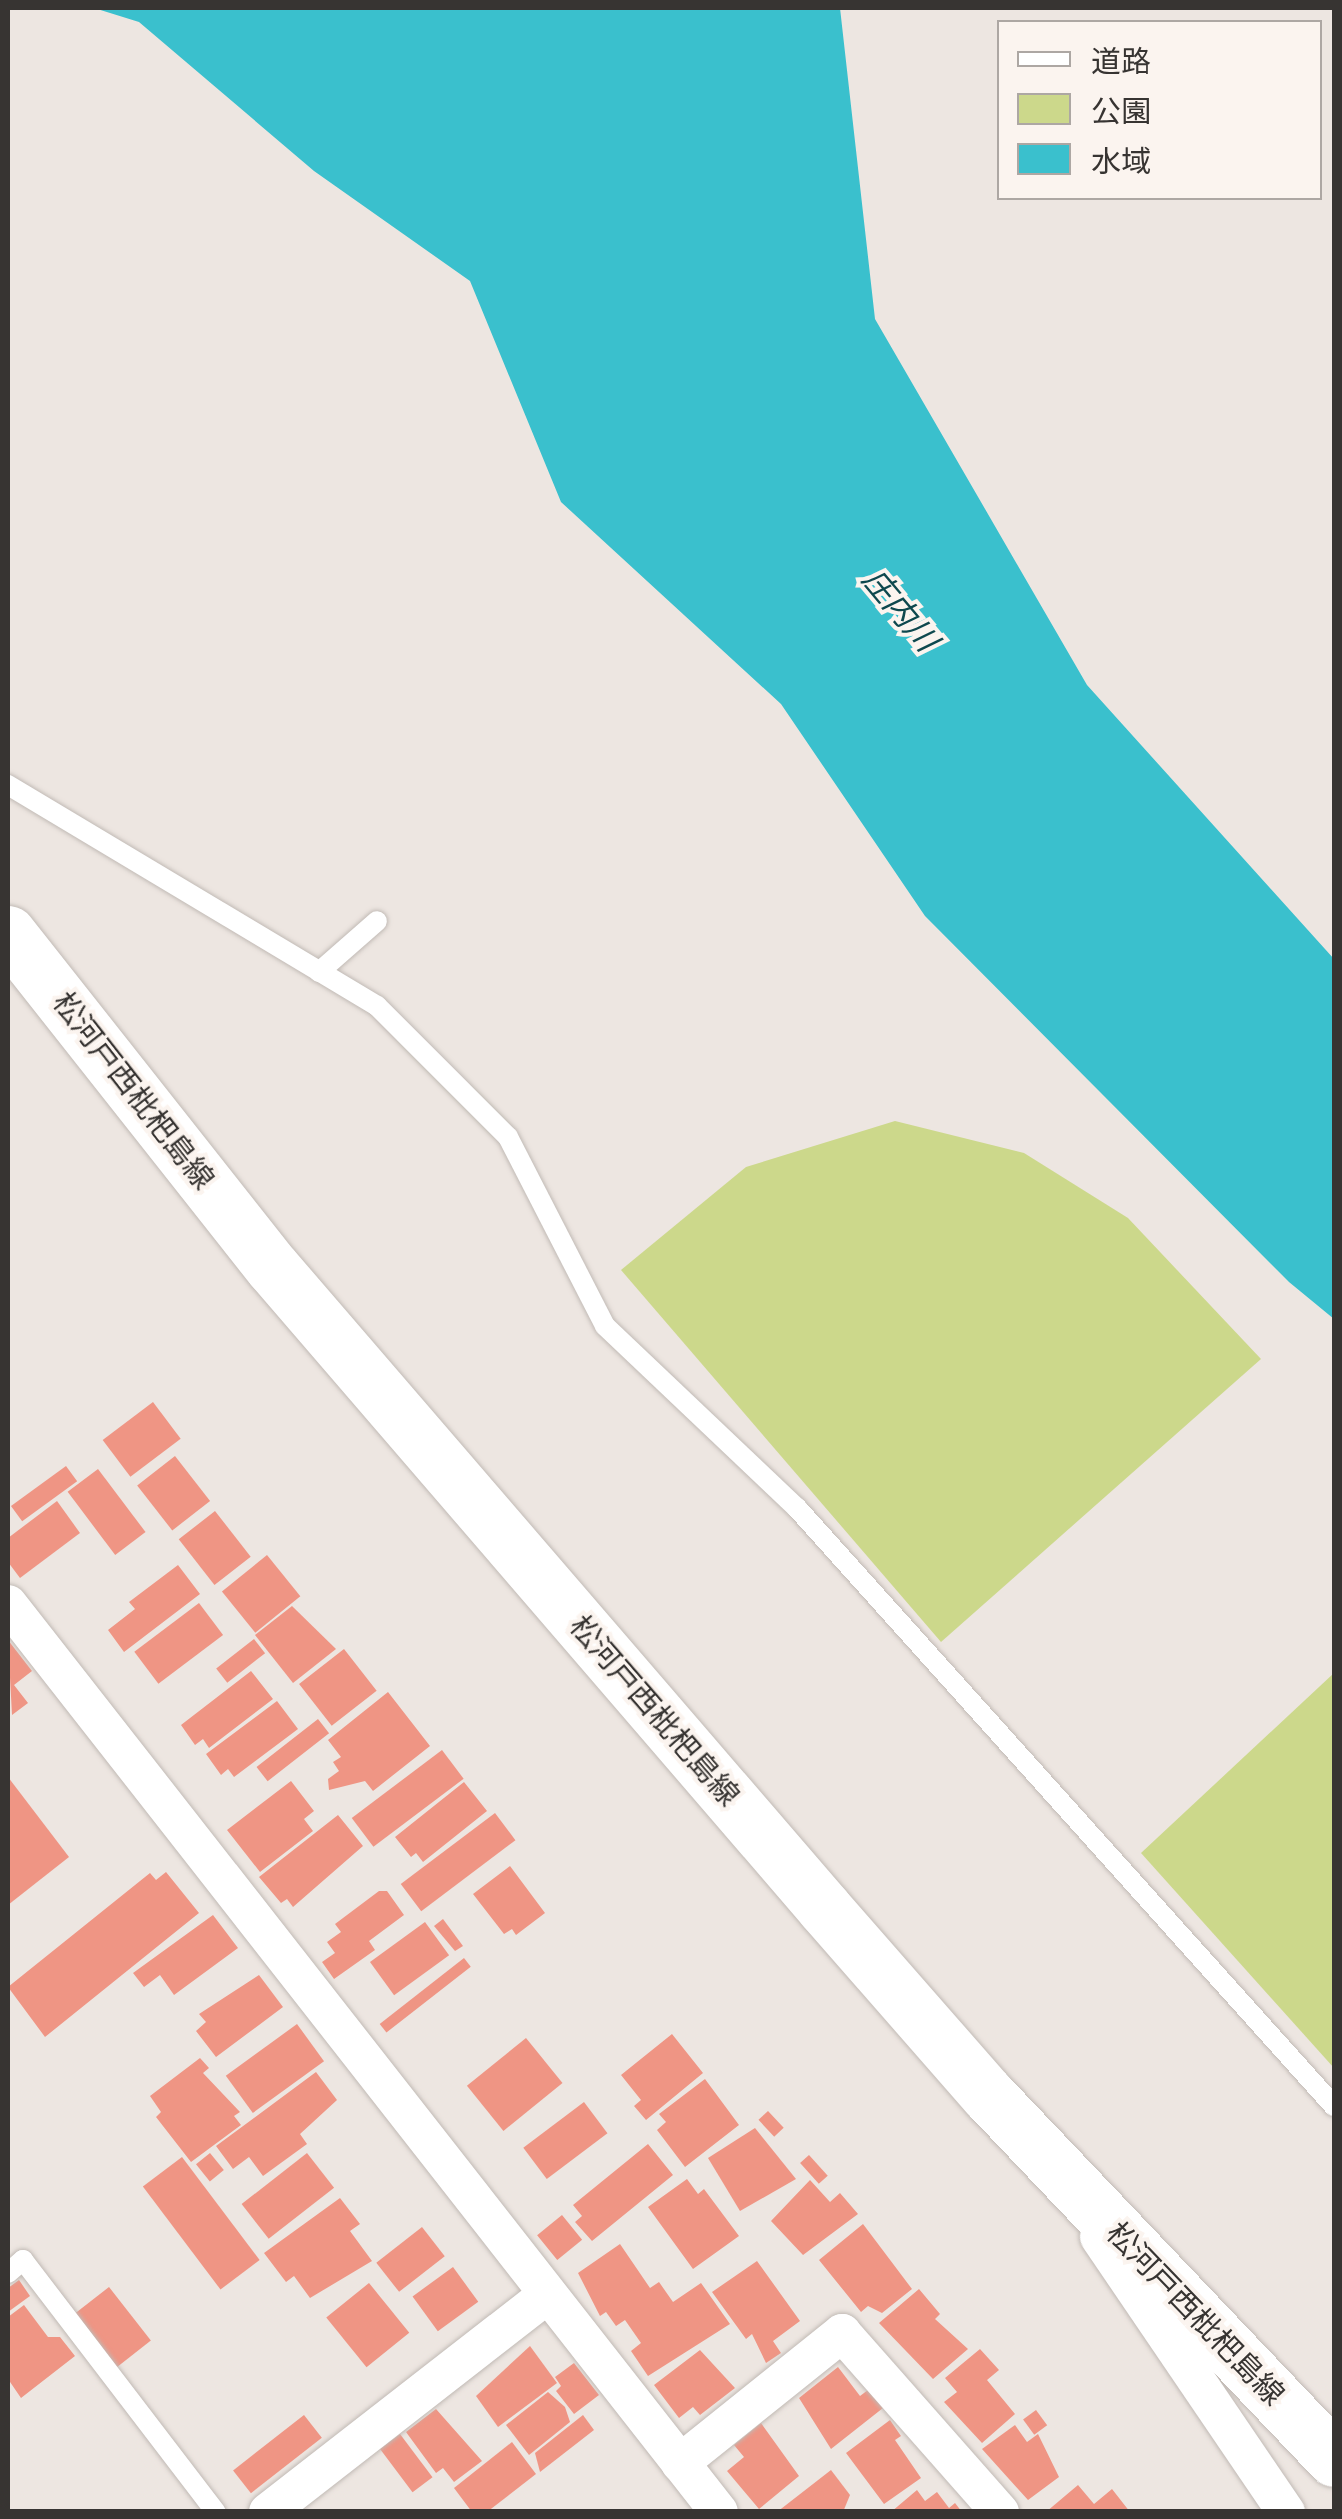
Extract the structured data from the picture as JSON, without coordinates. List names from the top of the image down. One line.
{"streets":{"main road":["松河戸西枇杷島線"]},"water":["庄内川"],"legend":["道路","公園","水域"]}
